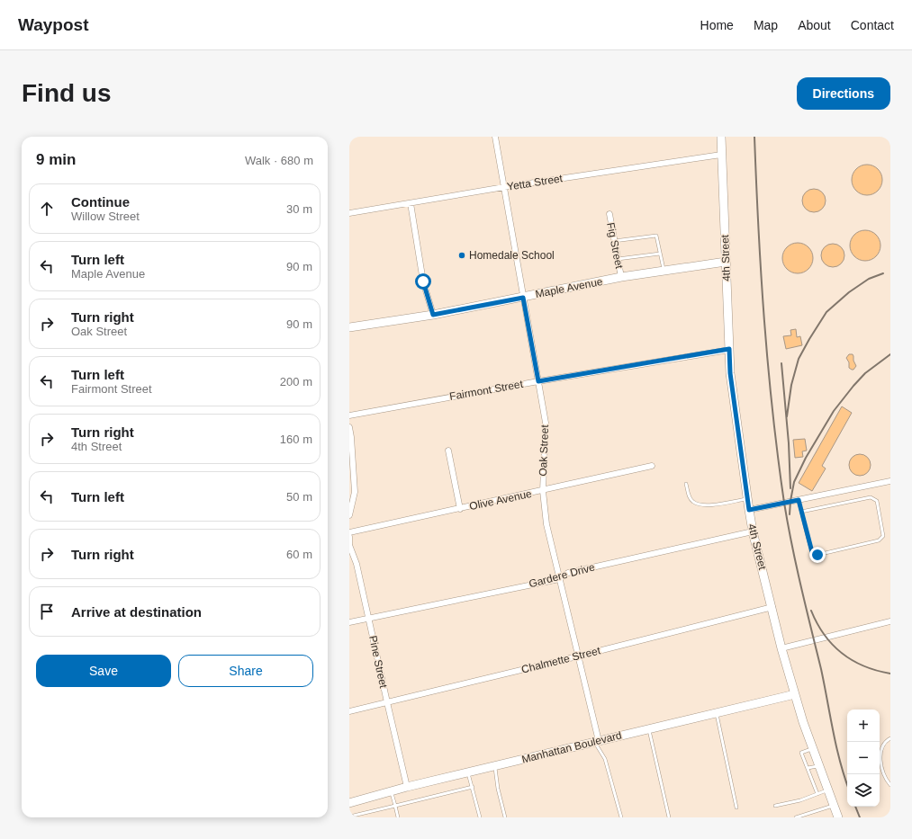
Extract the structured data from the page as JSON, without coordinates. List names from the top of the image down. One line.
{"streets":{"street":["Yetta Street","Fig Street","4th Street","Maple Avenue","Fairmont Street","Oak Street","Olive Avenue","Gardere Drive","Chalmette Street","Pine Street","Manhattan Boulevard"]},"crossings":[["Yetta Street","4th Street"],["Yetta Street","Oak Street"],["Fig Street","Maple Avenue"],["4th Street","Maple Avenue"],["4th Street","Fairmont Street"],["4th Street","Gardere Drive"],["4th Street","Chalmette Street"],["4th Street","Manhattan Boulevard"],["Maple Avenue","Oak Street"],["Fairmont Street","Oak Street"],["Oak Street","Olive Avenue"],["Oak Street","Gardere Drive"],["Oak Street","Chalmette Street"],["Oak Street","Manhattan Boulevard"],["Gardere Drive","Pine Street"],["Chalmette Street","Pine Street"],["Pine Street","Manhattan Boulevard"]],"places":["Homedale School"],"page":{"header":"Waypost","nav":["Home","Map","About","Contact"],"buttons":["Directions",["Save","Share"]],"title":"Find us","heading":["9 min","Walk · 680 m"],"list":[["Continue","Willow Street","30 m"],["Turn left","Maple Avenue","90 m"],["Turn right","Oak Street","90 m"],["Turn left","Fairmont Street","200 m"],["Turn right","4th Street","160 m"],["Turn left","50 m"],["Turn right","60 m"],"Arrive at destination"],"map_buttons":["+","−"]}}
